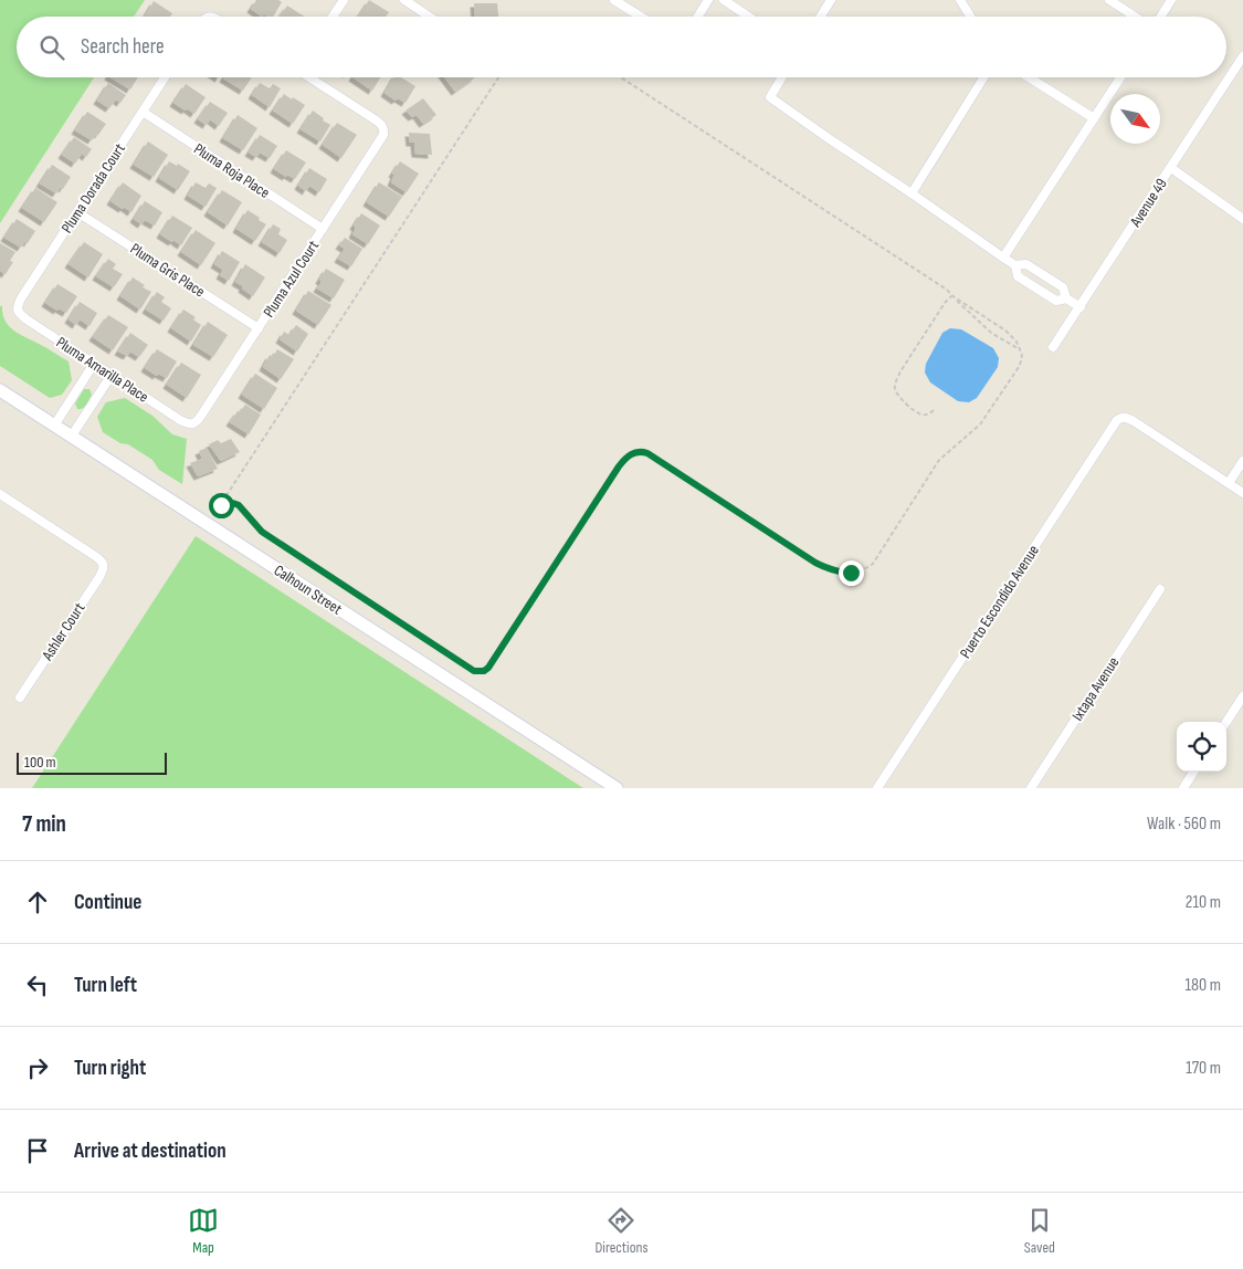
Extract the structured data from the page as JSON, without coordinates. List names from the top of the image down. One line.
{"streets":{"street":["Pluma Roja Place","Pluma Dorada Court","Avenue 49","Pluma Gris Place","Pluma Azul Court","Pluma Amarilla Place","Calhoun Street","Puerto Escondido Avenue","Ashler Court","Ixtapa Avenue"]},"crossings":[["Pluma Roja Place","Pluma Dorada Court"],["Pluma Roja Place","Pluma Azul Court"],["Pluma Dorada Court","Pluma Gris Place"],["Pluma Dorada Court","Pluma Amarilla Place"],["Pluma Gris Place","Pluma Azul Court"],["Pluma Azul Court","Pluma Amarilla Place"]],"scale_bar":"100 m","north":"bottom right","page":{"search":"Search here","scale":"100 m","heading":["7 min","Walk · 560 m"],"list":[["Continue","210 m"],["Turn left","180 m"],["Turn right","170 m"],"Arrive at destination"],"nav":["Map","Directions","Saved"]}}
